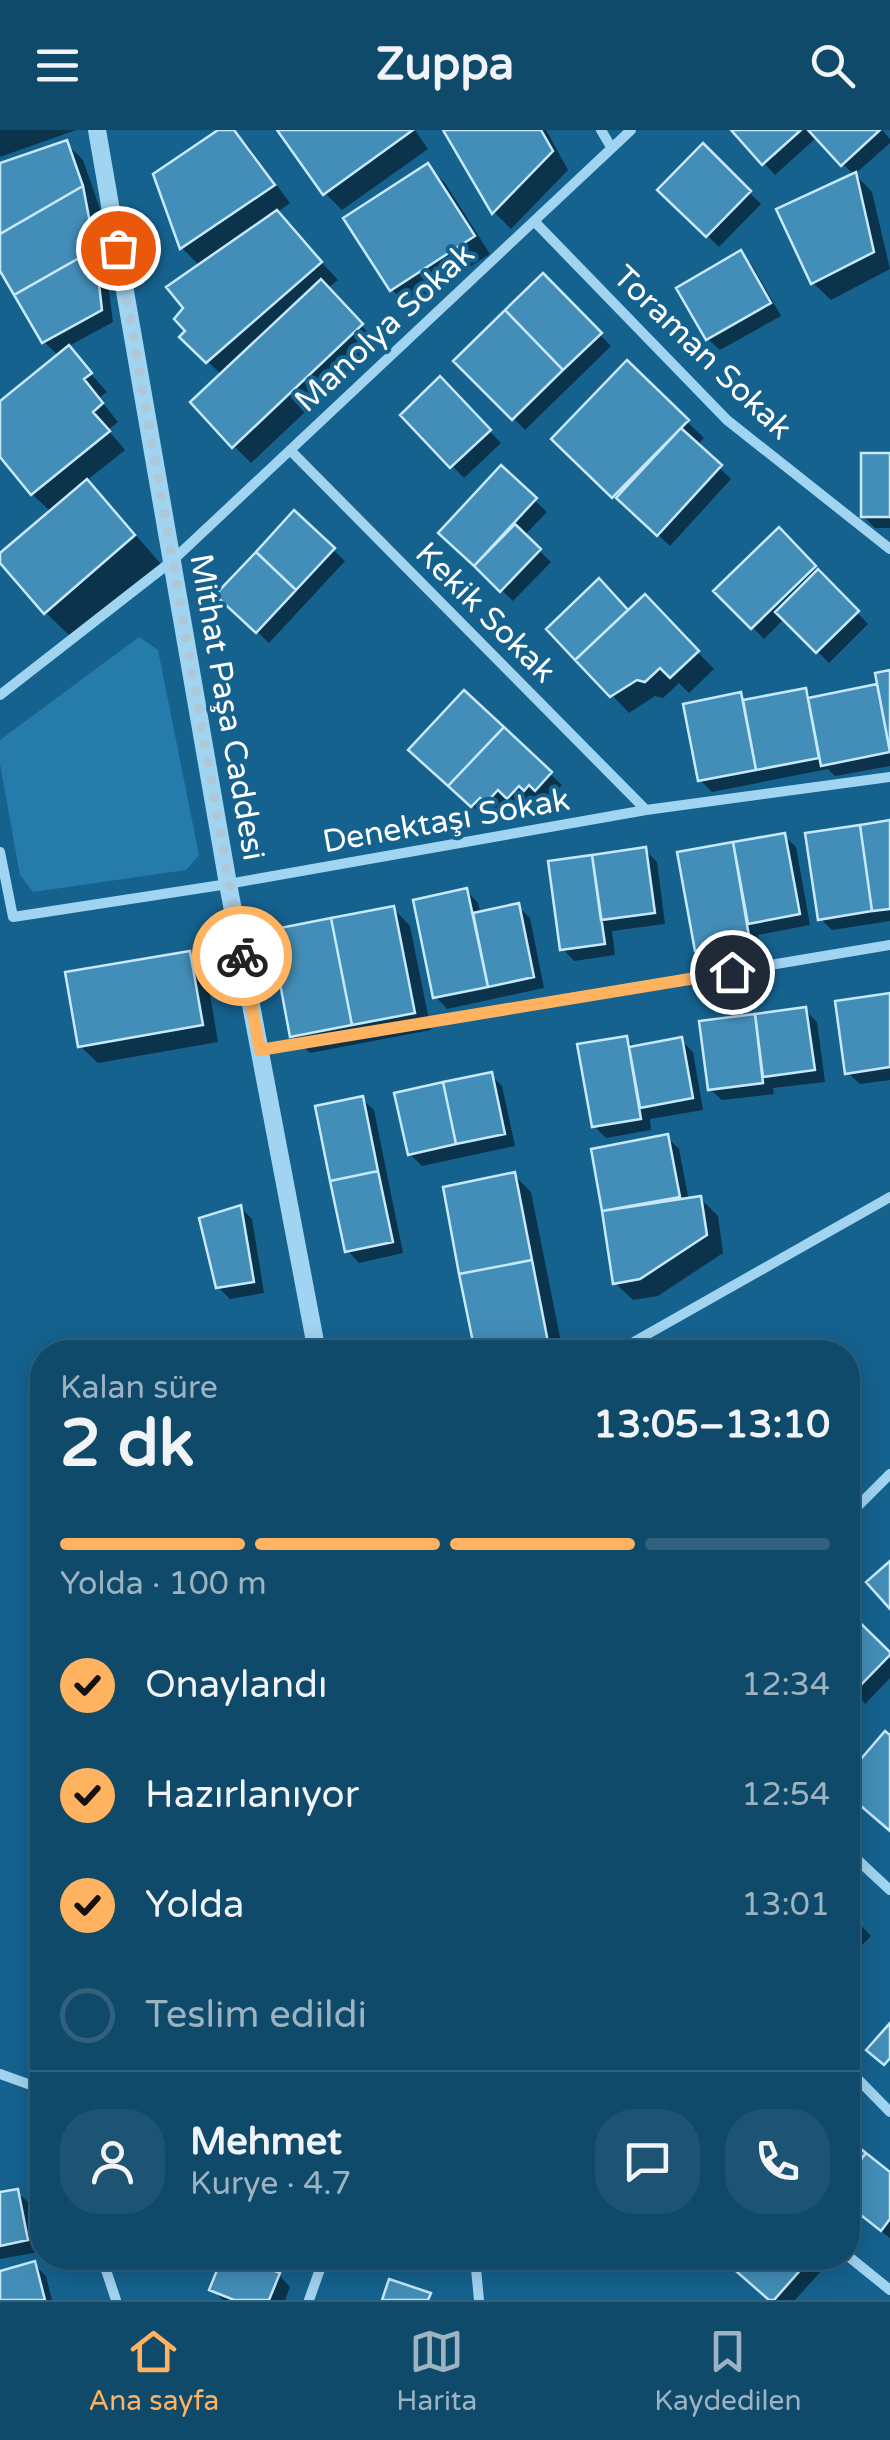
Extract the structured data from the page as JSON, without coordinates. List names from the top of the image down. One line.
{"streets":{"street":["Manolya Sokak","Toraman Sokak","Kekik Sokak","Mithat Paşa Caddesi","Denektaşı Sokak"]},"crossings":[["Manolya Sokak","Toraman Sokak"],["Manolya Sokak","Kekik Sokak"],["Manolya Sokak","Mithat Paşa Caddesi"],["Kekik Sokak","Denektaşı Sokak"],["Mithat Paşa Caddesi","Denektaşı Sokak"]],"page":{"header":"Zuppa","heading":["2 dk","Kalan süre","13:05–13:10"],"panel":["Mehmet","Kurye · 4.7"],"bar":"Yolda · 100 m","list":[["Onaylandı","12:34"],["Hazırlanıyor","12:54"],["Yolda","13:01"],"Teslim edildi"],"tabs":["Ana sayfa","Harita","Kaydedilen"]}}
